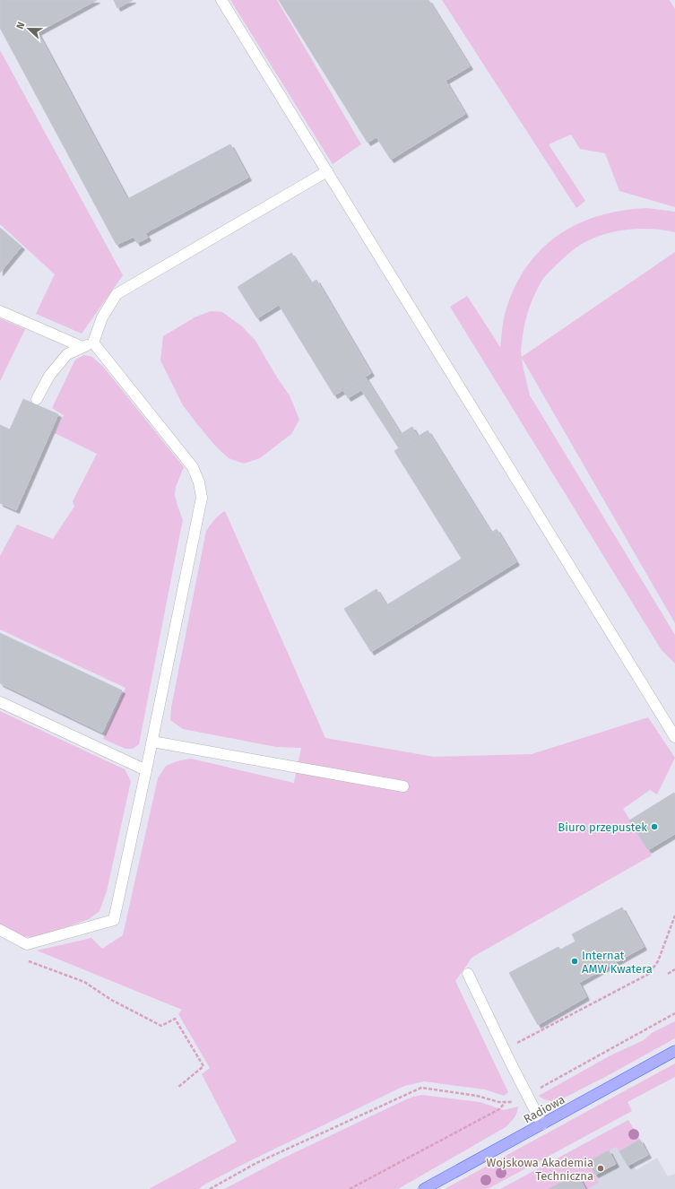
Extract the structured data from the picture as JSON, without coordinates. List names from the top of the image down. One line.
{"streets":{"main road":["Radiowa"]},"places":["Biuro przepustek","Internat AMW Kwatera","Wojskowa Akademia Techniczna"],"north":"left"}
